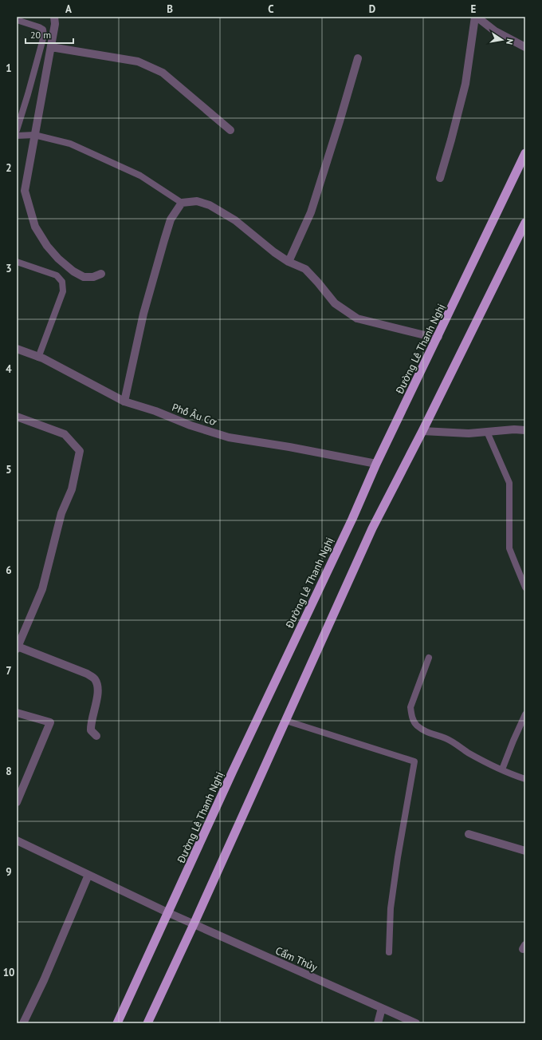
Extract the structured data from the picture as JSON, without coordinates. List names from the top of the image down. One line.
{"streets":{"highway":["Đường Lê Thanh Nghị"],"street":["Phố Âu Cơ","Cẩm Thủy"]},"crossings":[["Đường Lê Thanh Nghị","Phố Âu Cơ"],["Đường Lê Thanh Nghị","Cẩm Thủy"]],"scale_bar":"20 m","north":"right","grid":{"columns":["A","B","C","D","E"],"rows":["1","2","3","4","5","6","7","8","9","10"]}}
